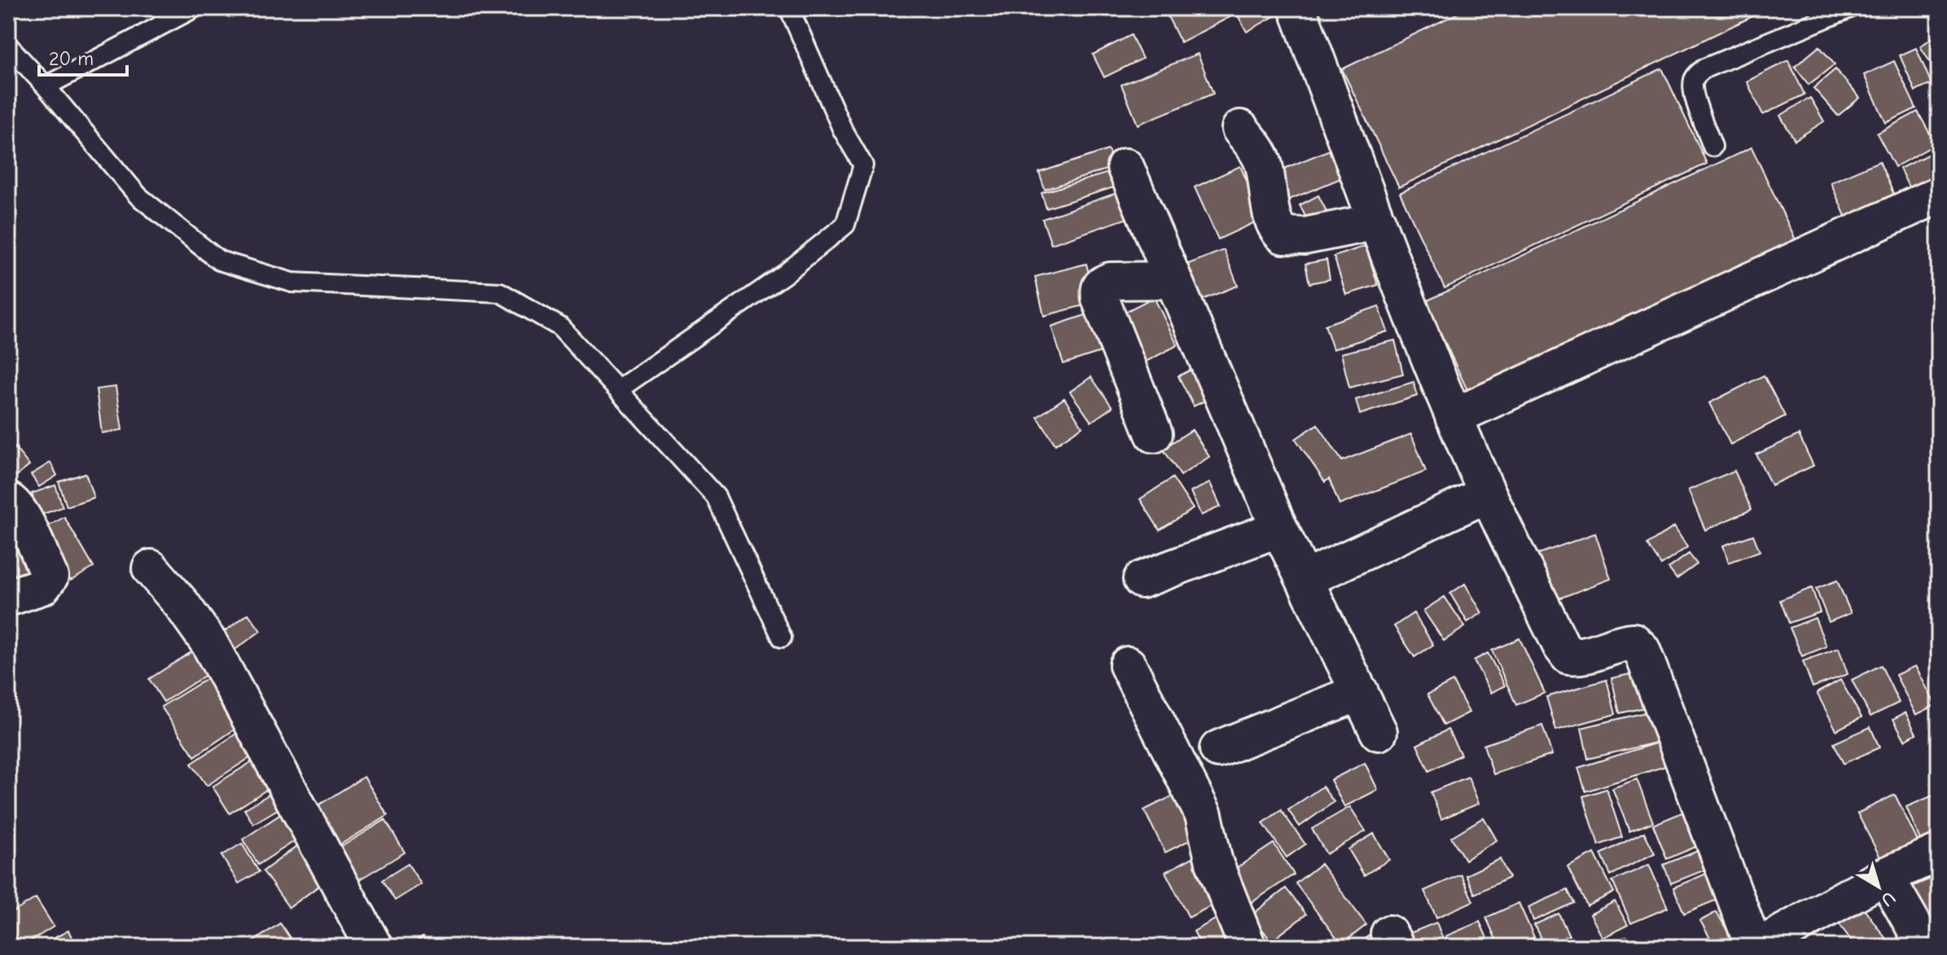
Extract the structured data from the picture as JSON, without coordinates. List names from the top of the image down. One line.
{"scale_bar":"20 m","north":"bottom right"}
